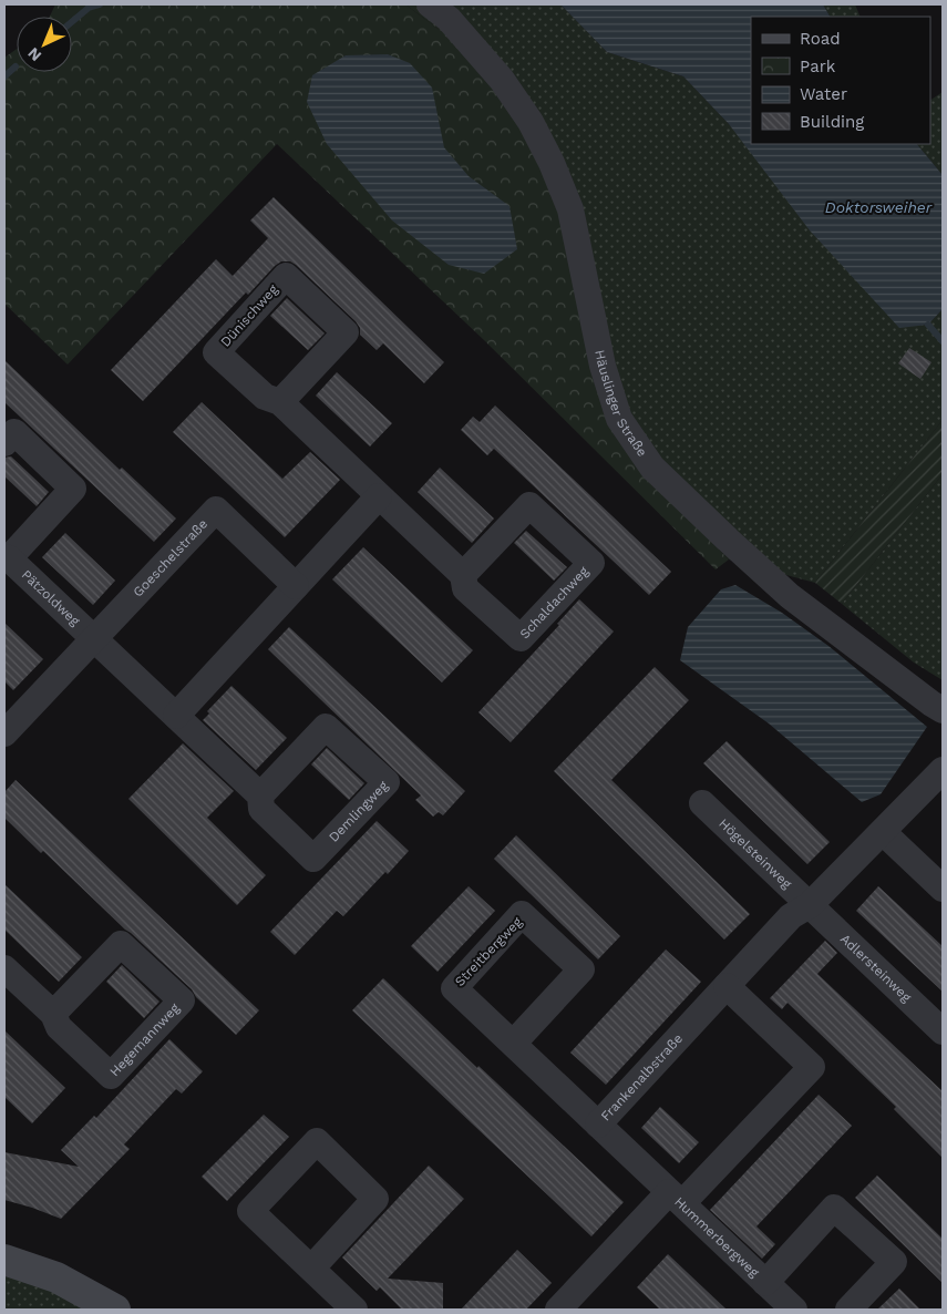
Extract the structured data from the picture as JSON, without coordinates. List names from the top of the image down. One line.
{"streets":{"street":["Dünischweg","Häuslinger Straße","Goeschelstraße","Pätzoldweg","Schaldachweg","Demlingweg","Högelsteinweg","Streitbergweg","Adlersteinweg","Hegemannweg","Frankenalbstraße","Hummerbergweg"]},"crossings":[["Dünischweg","Schaldachweg"],["Goeschelstraße","Pätzoldweg"],["Högelsteinweg","Adlersteinweg"],["Högelsteinweg","Frankenalbstraße"],["Streitbergweg","Frankenalbstraße"],["Adlersteinweg","Frankenalbstraße"],["Frankenalbstraße","Hummerbergweg"]],"water":["Doktorsweiher"],"legend":["Road","Park","Water","Building"],"north":"bottom left"}
